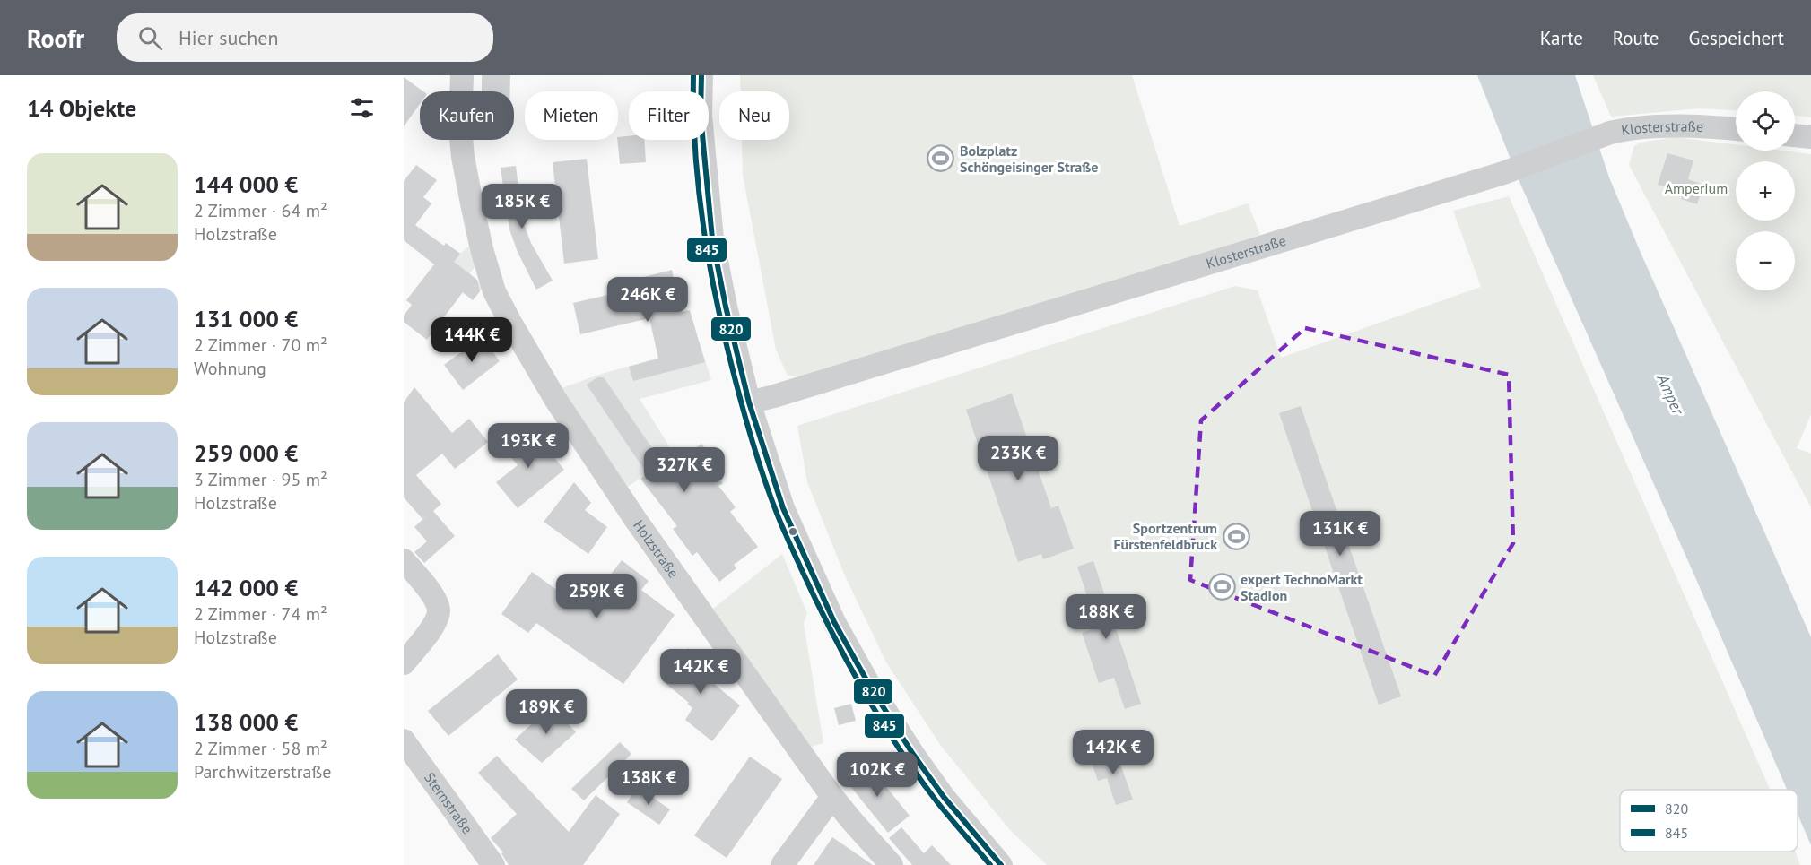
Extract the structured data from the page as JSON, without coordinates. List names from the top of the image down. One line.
{"streets":{"street":["Klosterstraße","Holzstraße","Sternstraße"]},"water":["Amper"],"parks":["Amperium"],"places":{"sports":["Bolzplatz Schöngeisinger Straße","Sportzentrum Fürstenfeldbruck","expert TechnoMarkt Stadion"]},"lines":["transit line 820","transit line 845"],"legend":["820","845"],"page":{"header":"Roofr","search":"Hier suchen","nav":["Karte","Route","Gespeichert"],"heading":"14 Objekte","map_buttons":["+","−"],"chip":["Kaufen","Mieten","Filter","Neu"],"list":[{"name":"144 000 €","note":"2 Zimmer · 64 m² · Holzstraße"},{"name":"131 000 €","note":"2 Zimmer · 70 m² · Wohnung"},{"name":"259 000 €","note":"3 Zimmer · 95 m² · Holzstraße"},{"name":"142 000 €","note":"2 Zimmer · 74 m² · Holzstraße"},{"name":"138 000 €","note":"2 Zimmer · 58 m² · Parchwitzerstraße"}],"price":["185K €","246K €","144K €","193K €","233K €","327K €","131K €","259K €","188K €","142K €","189K €","142K €","102K €","138K €"]}}
